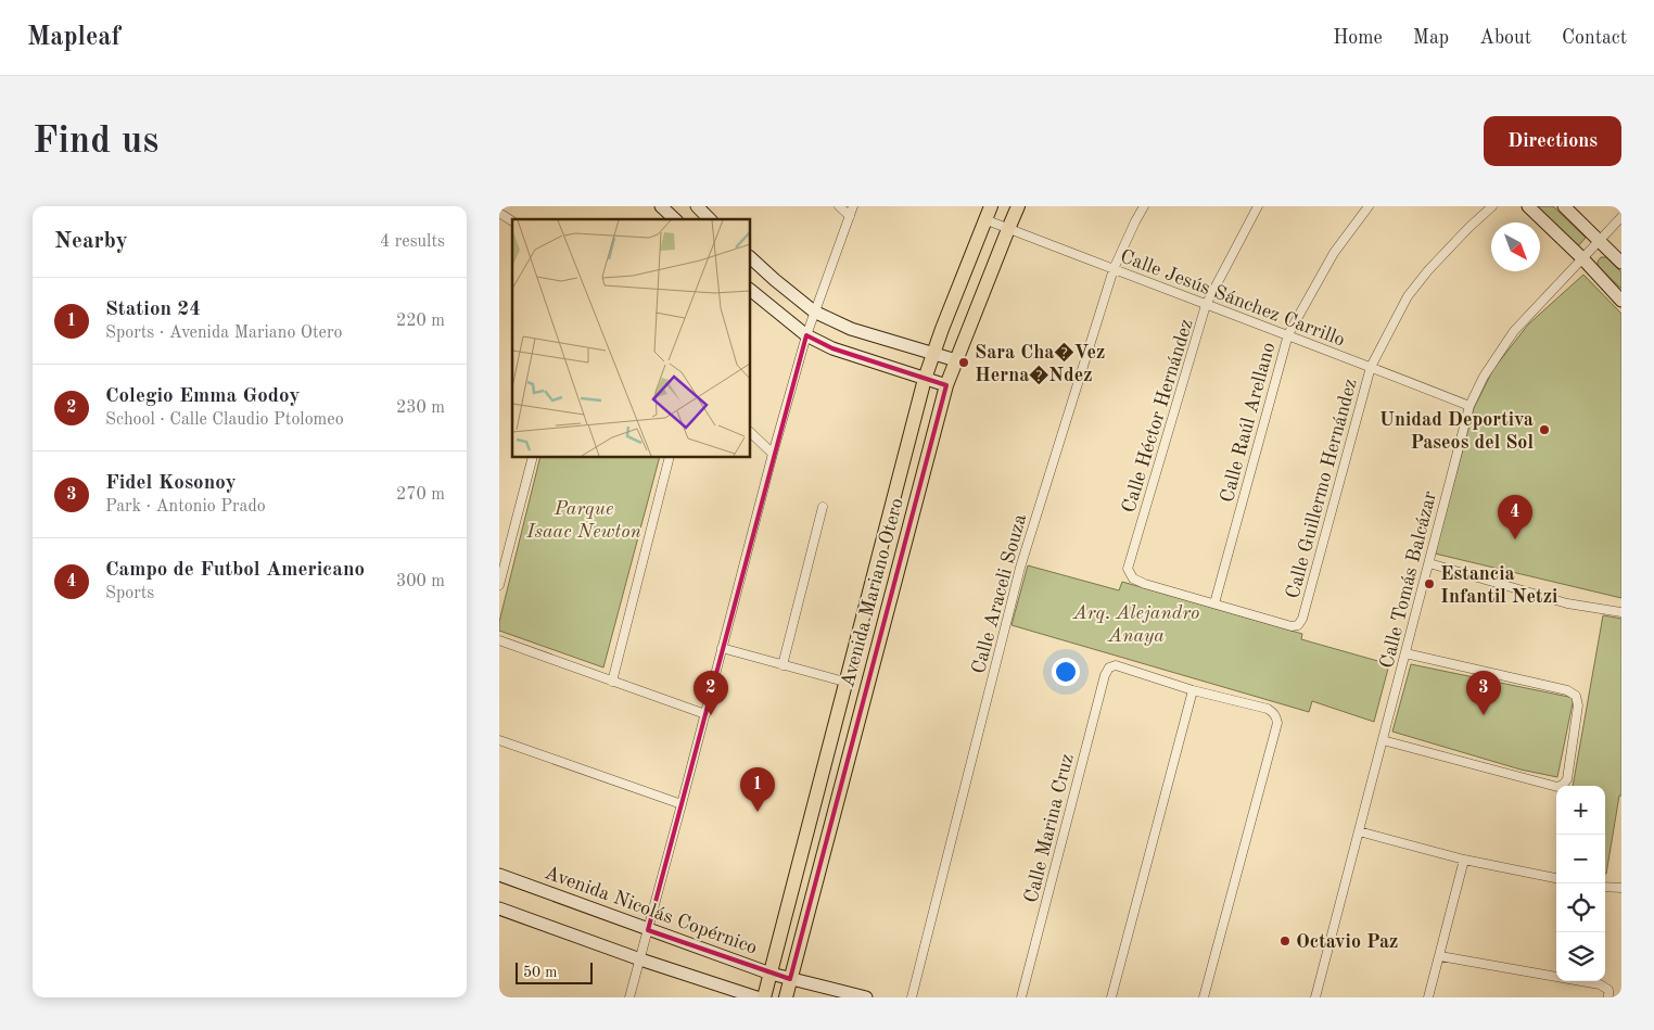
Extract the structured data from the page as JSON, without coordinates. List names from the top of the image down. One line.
{"streets":{"main road":["Avenida Mariano Otero","Avenida Nicolás Copérnico"],"street":["Calle Jesús Sánchez Carrillo","Calle Héctor Hernández","Calle Raúl Arellano","Calle Guillermo Hernández","Calle Tomás Balcázar","Calle Araceli Souza","Calle Marina Cruz"]},"crossings":[["Calle Jesús Sánchez Carrillo","Calle Héctor Hernández"],["Calle Jesús Sánchez Carrillo","Calle Raúl Arellano"],["Calle Jesús Sánchez Carrillo","Calle Guillermo Hernández"],["Calle Jesús Sánchez Carrillo","Calle Tomás Balcázar"],["Calle Jesús Sánchez Carrillo","Avenida Mariano Otero"],["Calle Jesús Sánchez Carrillo","Calle Araceli Souza"],["Calle Héctor Hernández","Calle Raúl Arellano"],["Calle Héctor Hernández","Calle Guillermo Hernández"],["Calle Raúl Arellano","Calle Guillermo Hernández"],["Avenida Mariano Otero","Avenida Nicolás Copérnico"]],"parks":["Parque Isaac Newton","Arq. Alejandro Anaya"],"places":["Sara Cha�Vez Herna�Ndez","Unidad Deportiva Paseos del Sol","Estancia Infantil Netzi","Octavio Paz"],"scale_bar":"50 m","north":"bottom right","page":{"header":"Mapleaf","nav":["Home","Map","About","Contact"],"buttons":"Directions","title":"Find us","heading":["Nearby","4 results"],"list":[{"mark":"1","name":"Station 24","note":"Sports · Avenida Mariano Otero","value":"220 m"},{"mark":"2","name":"Colegio Emma Godoy","note":"School · Calle Claudio Ptolomeo","value":"230 m"},{"mark":"3","name":"Fidel Kosonoy","note":"Park · Antonio Prado","value":"270 m"},{"mark":"4","name":"Campo de Futbol Americano","note":"Sports","value":"300 m"}],"pins":["4","2","3","1"],"map_buttons":["+","−"],"scale":"50 m"}}
